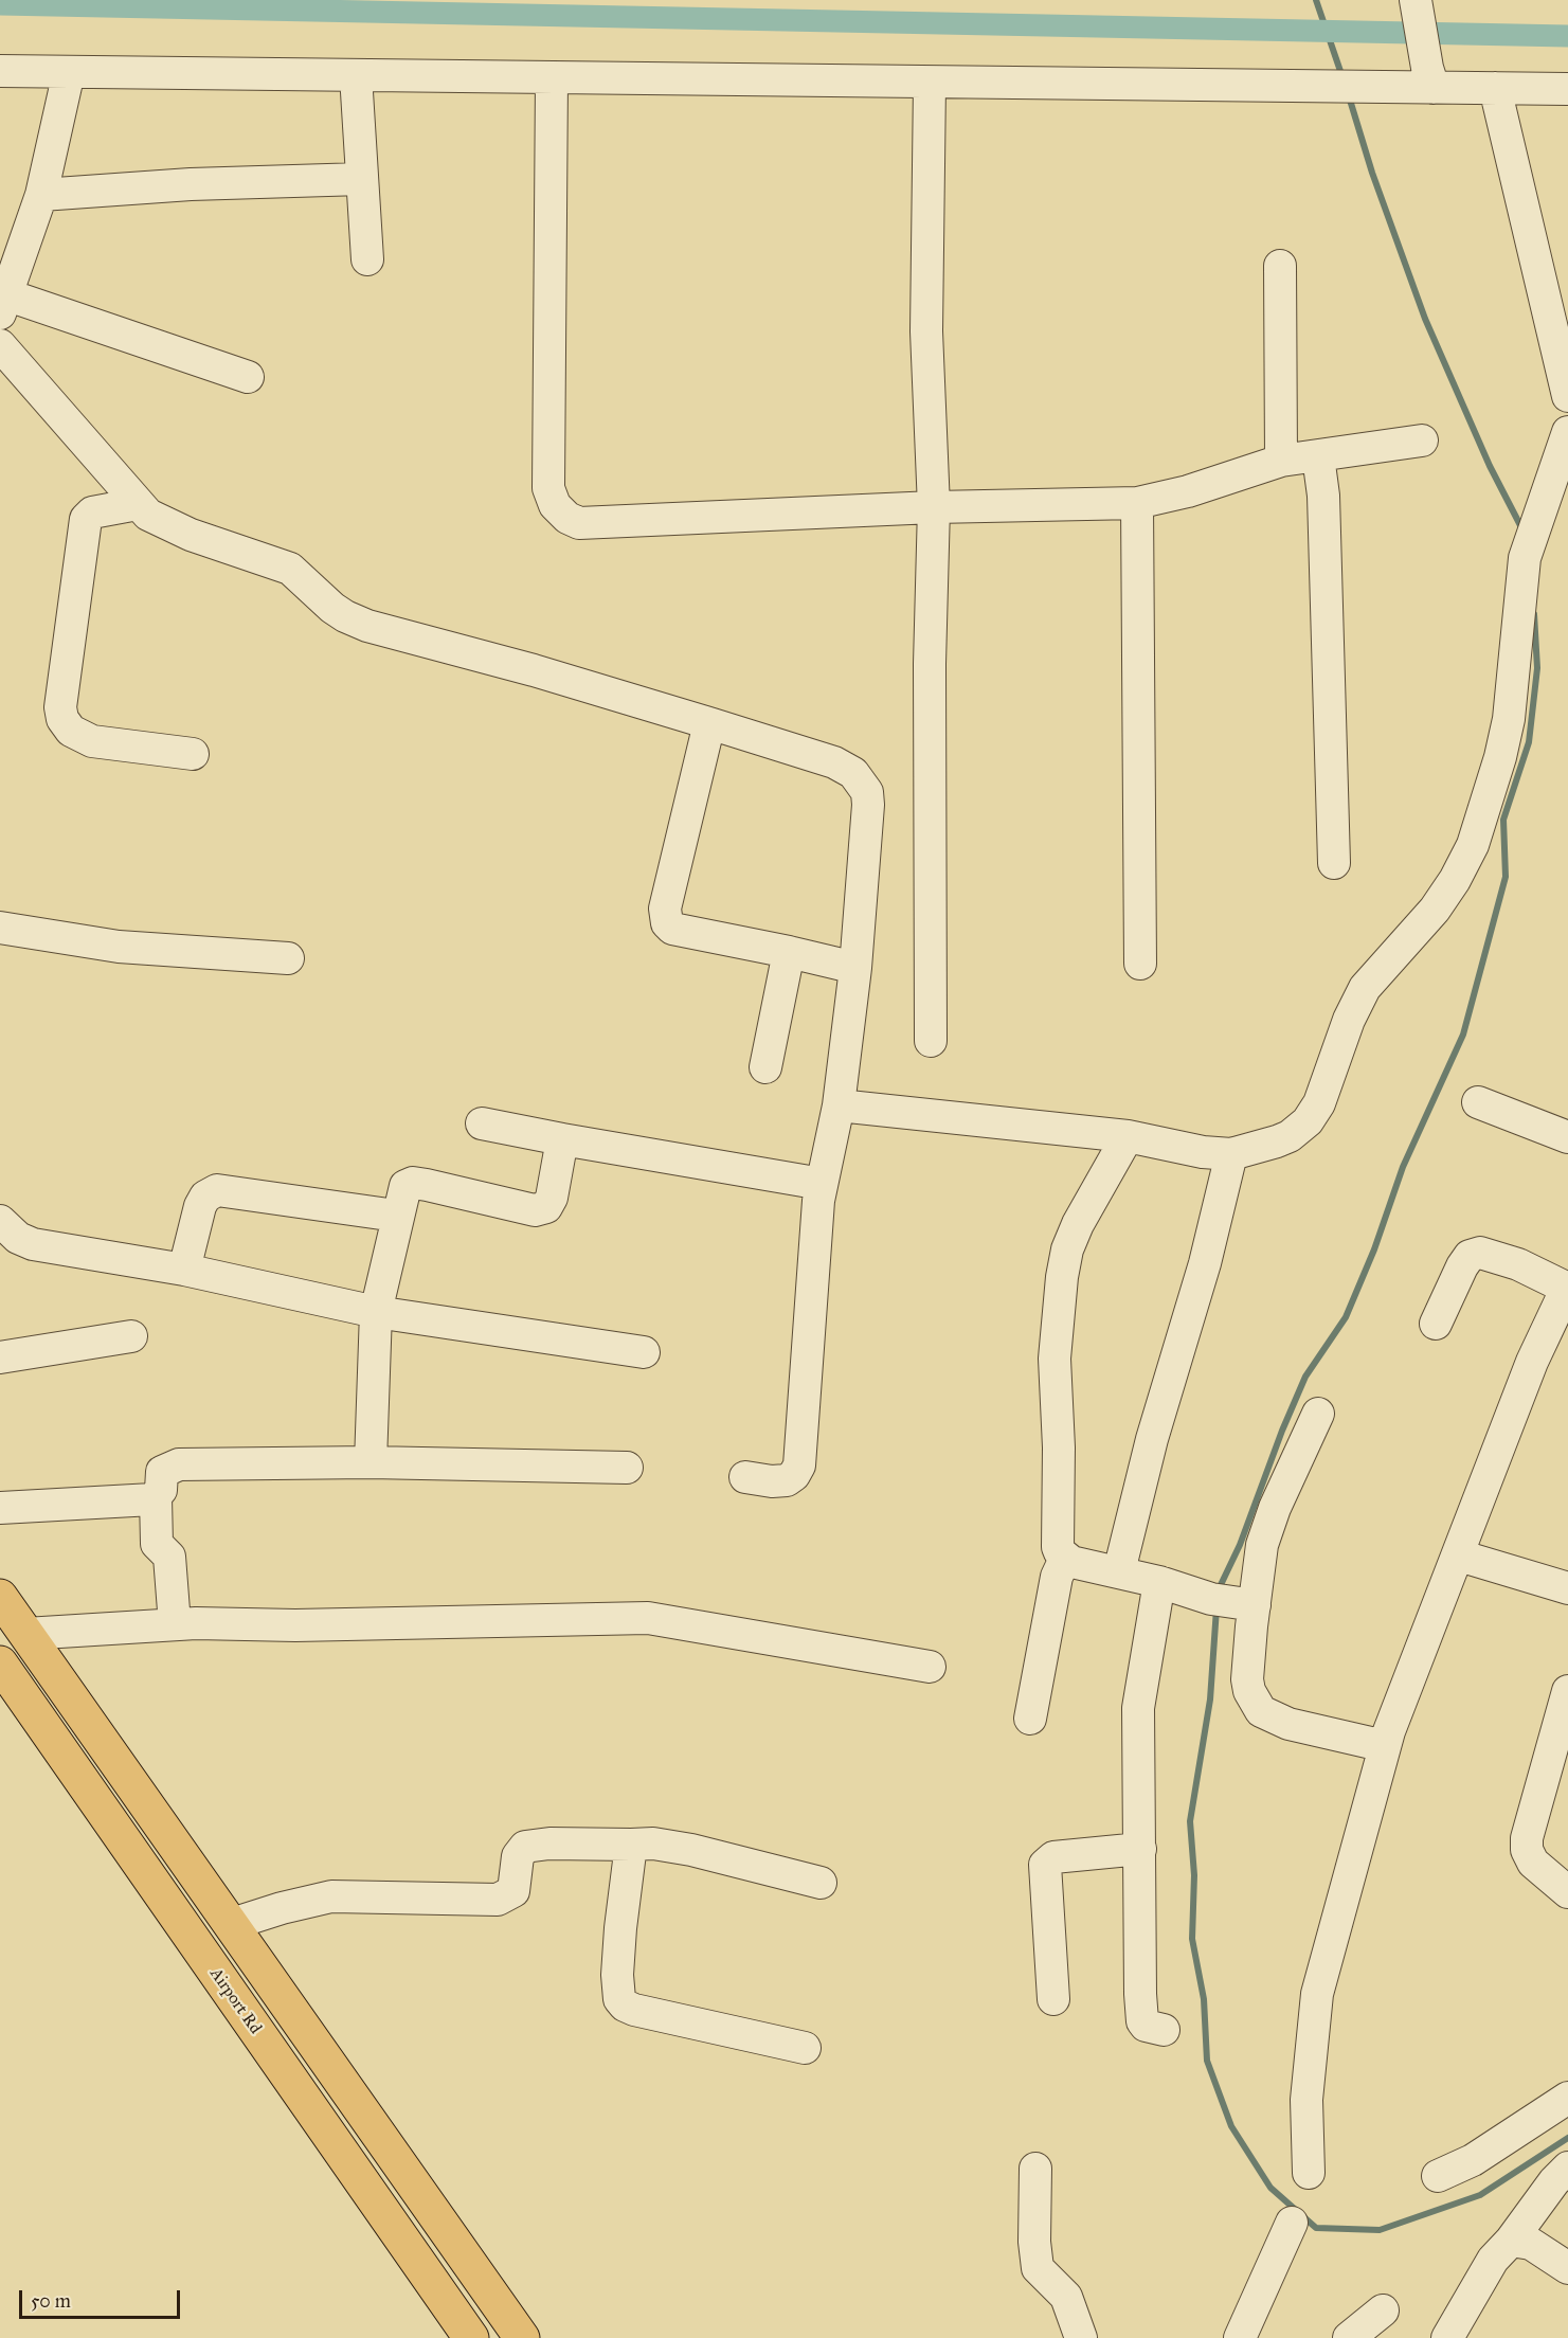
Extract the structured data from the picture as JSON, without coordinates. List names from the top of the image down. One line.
{"streets":{"main road":["Airport Rd"]},"scale_bar":"50 m"}
